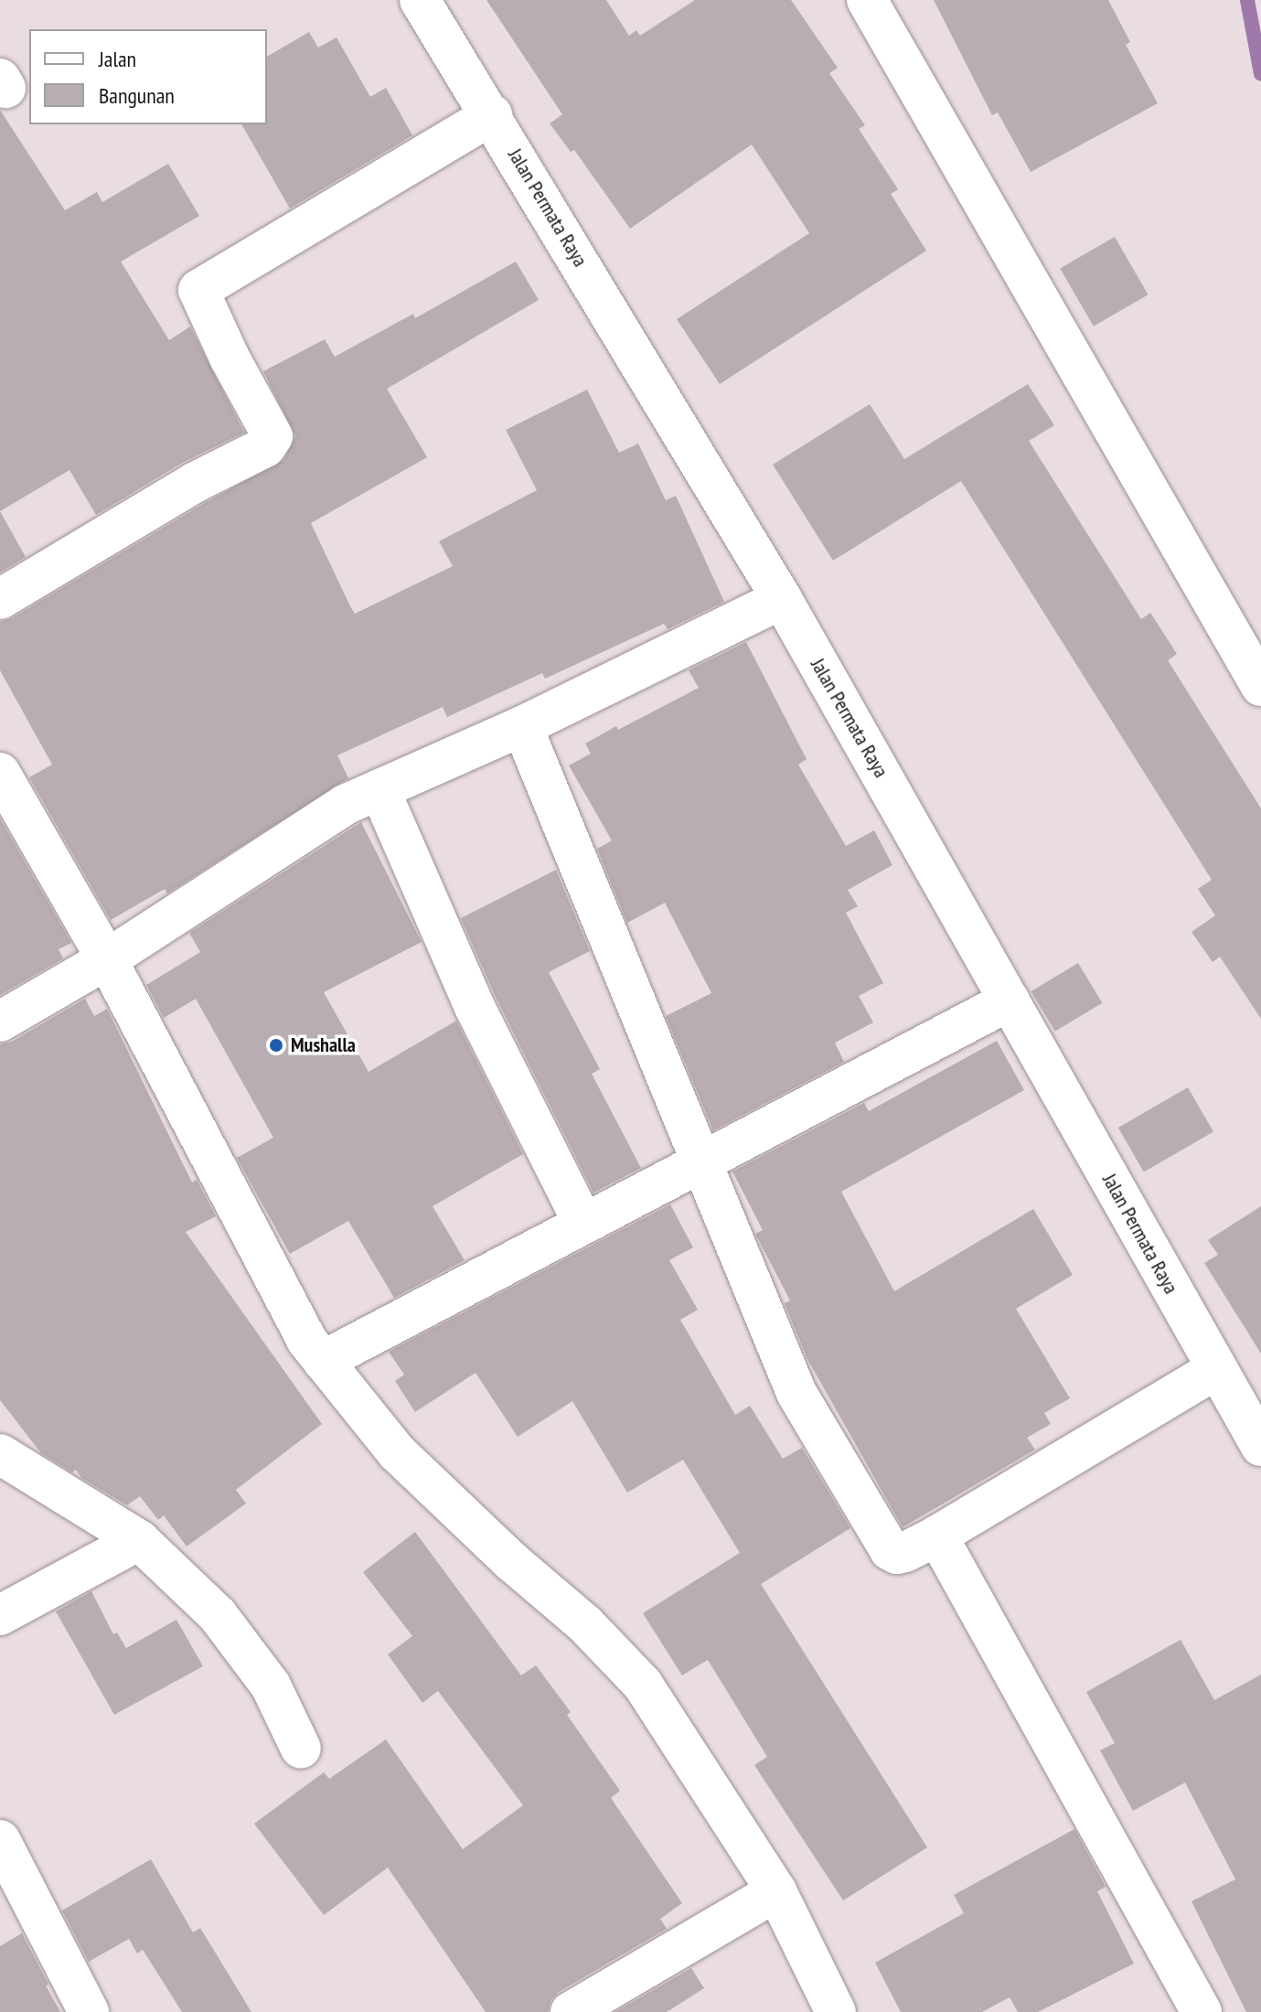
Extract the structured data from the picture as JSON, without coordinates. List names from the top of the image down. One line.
{"streets":{"street":["Jalan Permata Raya"]},"places":["Mushalla"],"legend":["Jalan","Bangunan"]}
